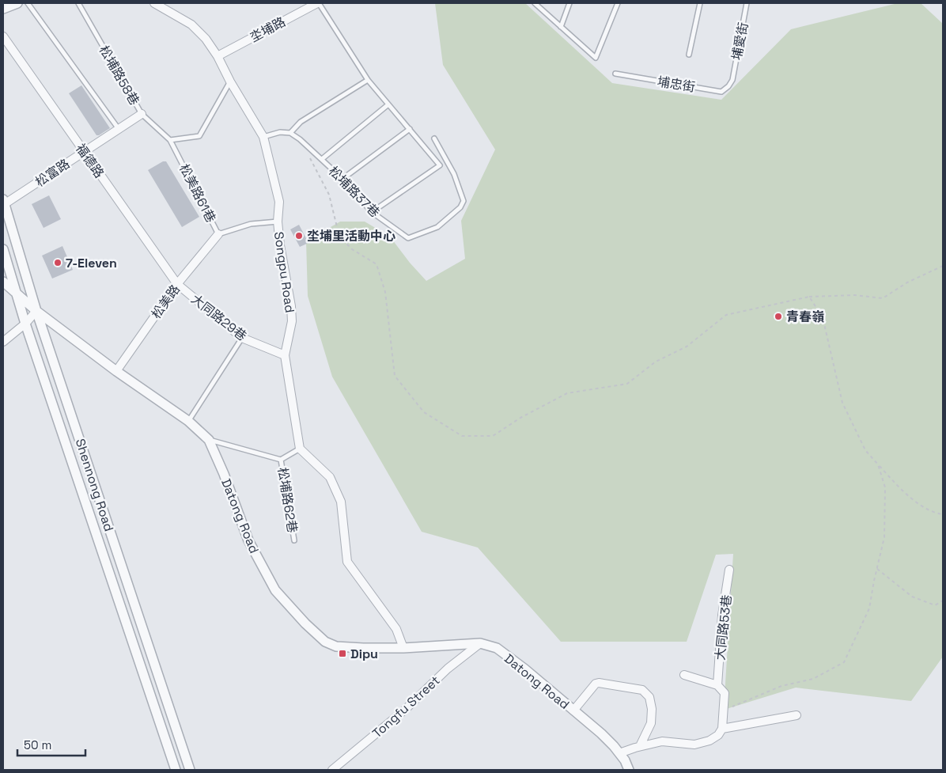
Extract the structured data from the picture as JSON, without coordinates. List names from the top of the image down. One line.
{"streets":{"street":["坔埔路","福德路","松富路","Songpu Road","松美路","大同路29巷","Shennong Road","Datong Road","大同路53巷","Tongfu Street"],"lane":["埔愛街","松埔路58巷","埔忠街","松埔路37巷","松美路61巷","松埔路62巷"]},"crossings":[["坔埔路","Songpu Road"],["埔愛街","埔忠街"],["松埔路58巷","松富路"],["松埔路58巷","松美路61巷"],["福德路","松富路"],["福德路","松美路"],["福德路","大同路29巷"],["松富路","Shennong Road"],["松美路61巷","Songpu Road"],["松美路61巷","松美路"],["Songpu Road","大同路29巷"],["Songpu Road","松埔路62巷"],["松美路","大同路29巷"],["松美路","Datong Road"],["Shennong Road","Datong Road"],["松埔路62巷","Datong Road"],["Datong Road","Tongfu Street"]],"places":{"other":["坔埔里活動中心","7-Eleven","青春嶺"],"transit":["Dipu"]},"scale_bar":"50 m"}
